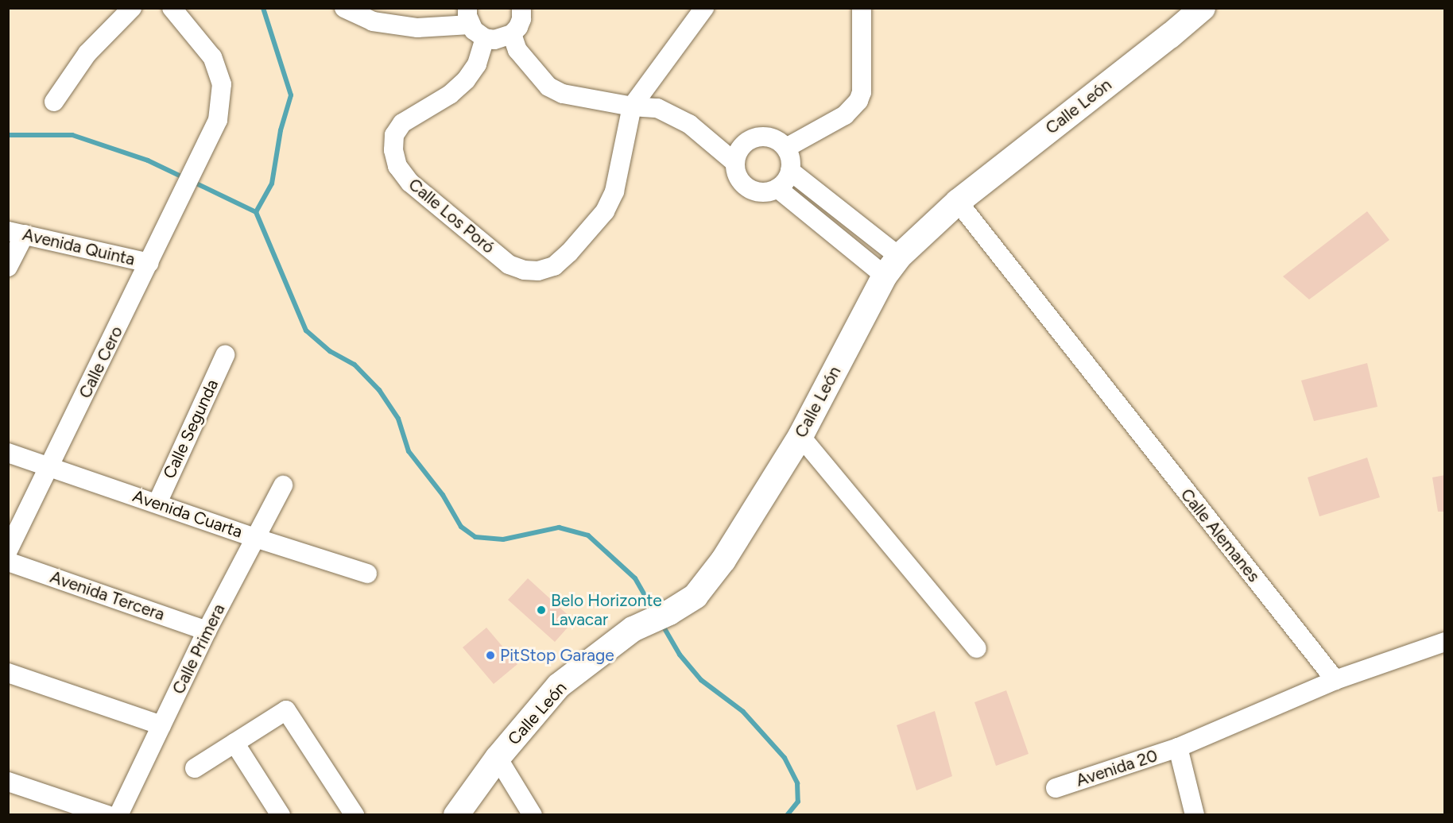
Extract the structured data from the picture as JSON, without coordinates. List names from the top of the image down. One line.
{"streets":{"main road":["Calle León"],"street":["Calle Los Poró","Avenida Quinta","Calle Cero","Calle Segunda","Avenida Cuarta","Calle Alemanes","Avenida Tercera","Calle Primera","Avenida 20"]},"crossings":[["Calle León","Calle Alemanes"],["Avenida Quinta","Calle Cero"],["Calle Cero","Avenida Cuarta"],["Calle Segunda","Avenida Cuarta"],["Avenida Cuarta","Calle Primera"],["Avenida Tercera","Calle Primera"]],"places":["Belo Horizonte Lavacar","PitStop Garage"]}
